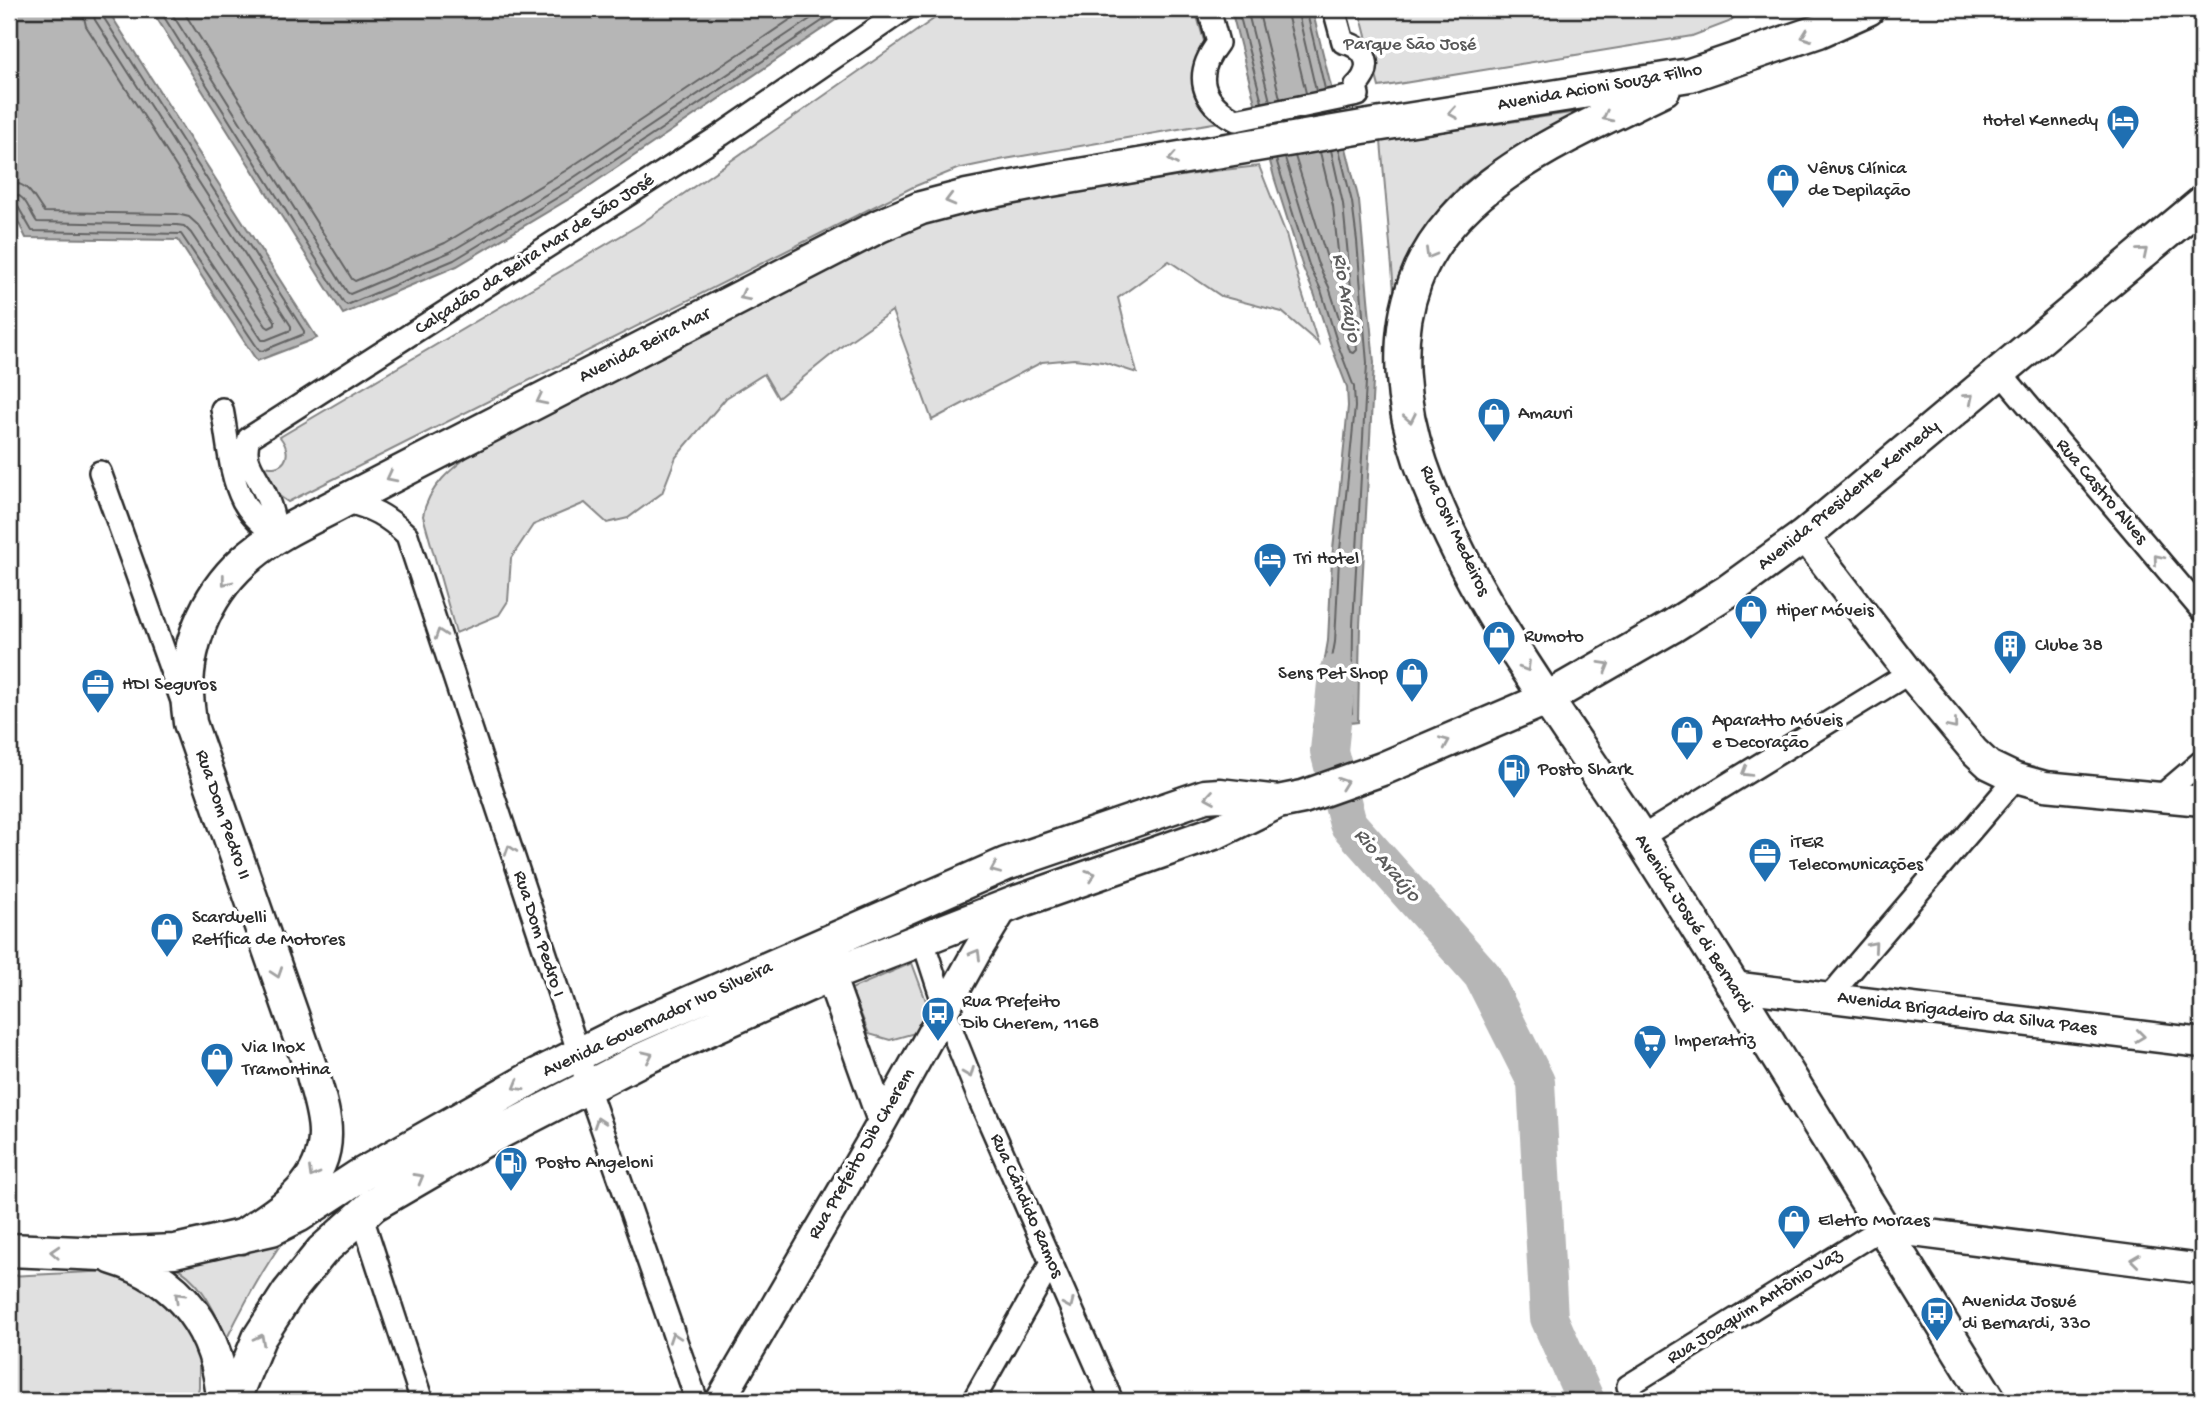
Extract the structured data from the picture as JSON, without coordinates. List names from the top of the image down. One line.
{"streets":{"main road":["Avenida Acioni Souza Filho","Avenida Beira Mar","Avenida Presidente Kennedy","Rua Osni Medeiros","Rua Dom Pedro II","Avenida Josué di Bernardi","Avenida Brigadeiro da Silva Paes","Avenida Governador Ivo Silveira","Rua Prefeito Dib Cherem"],"street":["Calçadão da Beira Mar de São José","Rua Castro Alves","Rua Dom Pedro I","Rua Cândido Ramos","Rua Joaquim Antônio Vaz"]},"crossings":[["Avenida Acioni Souza Filho","Avenida Beira Mar"],["Avenida Acioni Souza Filho","Rua Osni Medeiros"],["Calçadão da Beira Mar de São José","Avenida Beira Mar"],["Avenida Beira Mar","Rua Dom Pedro II"],["Avenida Beira Mar","Rua Dom Pedro I"],["Rua Castro Alves","Avenida Presidente Kennedy"],["Avenida Presidente Kennedy","Rua Osni Medeiros"],["Avenida Presidente Kennedy","Avenida Josué di Bernardi"],["Avenida Presidente Kennedy","Avenida Governador Ivo Silveira"],["Rua Osni Medeiros","Avenida Josué di Bernardi"],["Rua Dom Pedro II","Avenida Governador Ivo Silveira"],["Avenida Josué di Bernardi","Avenida Brigadeiro da Silva Paes"],["Avenida Josué di Bernardi","Rua Joaquim Antônio Vaz"],["Rua Dom Pedro I","Avenida Governador Ivo Silveira"],["Avenida Governador Ivo Silveira","Rua Prefeito Dib Cherem"],["Avenida Governador Ivo Silveira","Rua Cândido Ramos"],["Rua Prefeito Dib Cherem","Rua Cândido Ramos"]],"one_way":["Avenida Acioni Souza Filho","Avenida Beira Mar","Rua Castro Alves","Avenida Presidente Kennedy","Rua Dom Pedro I","Rua Cândido Ramos"],"water":["Rio Araújo"],"parks":["Parque São José"],"places":{"hotel":["Hotel Kennedy","Tri Hotel"],"shop":["Vênus Clínica de Depilação","Amauri","Hiper Móveis","Rumoto","Sens Pet Shop","Aparatto Móveis e Decoração","Scarduelli Retífica de Motores","Via Inox Tramontina","Eletro Moraes"],"building":["Clube 38"],"office":["HDI Seguros","iTER Telecomunicações"],"fuel station":["Posto Shark","Posto Angeloni"],"bus stop":["Rua Prefeito Dib Cherem, 1168","Avenida Josué di Bernardi, 330"],"supermarket":["Imperatriz"]}}
